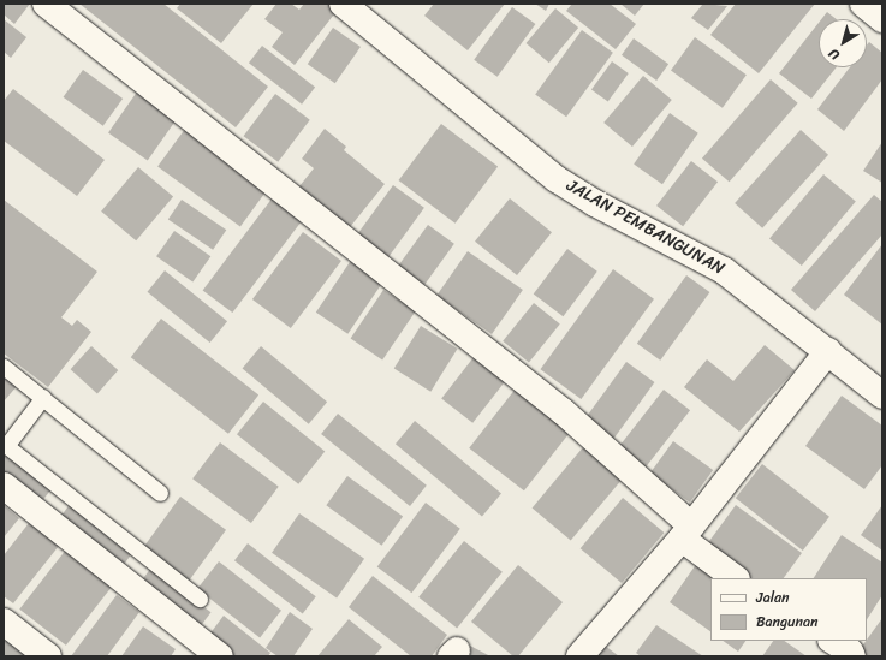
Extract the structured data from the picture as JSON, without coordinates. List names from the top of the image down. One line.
{"streets":{"street":["JALAN PEMBANGUNAN"]},"legend":["Jalan","Bangunan"],"north":"bottom left"}
